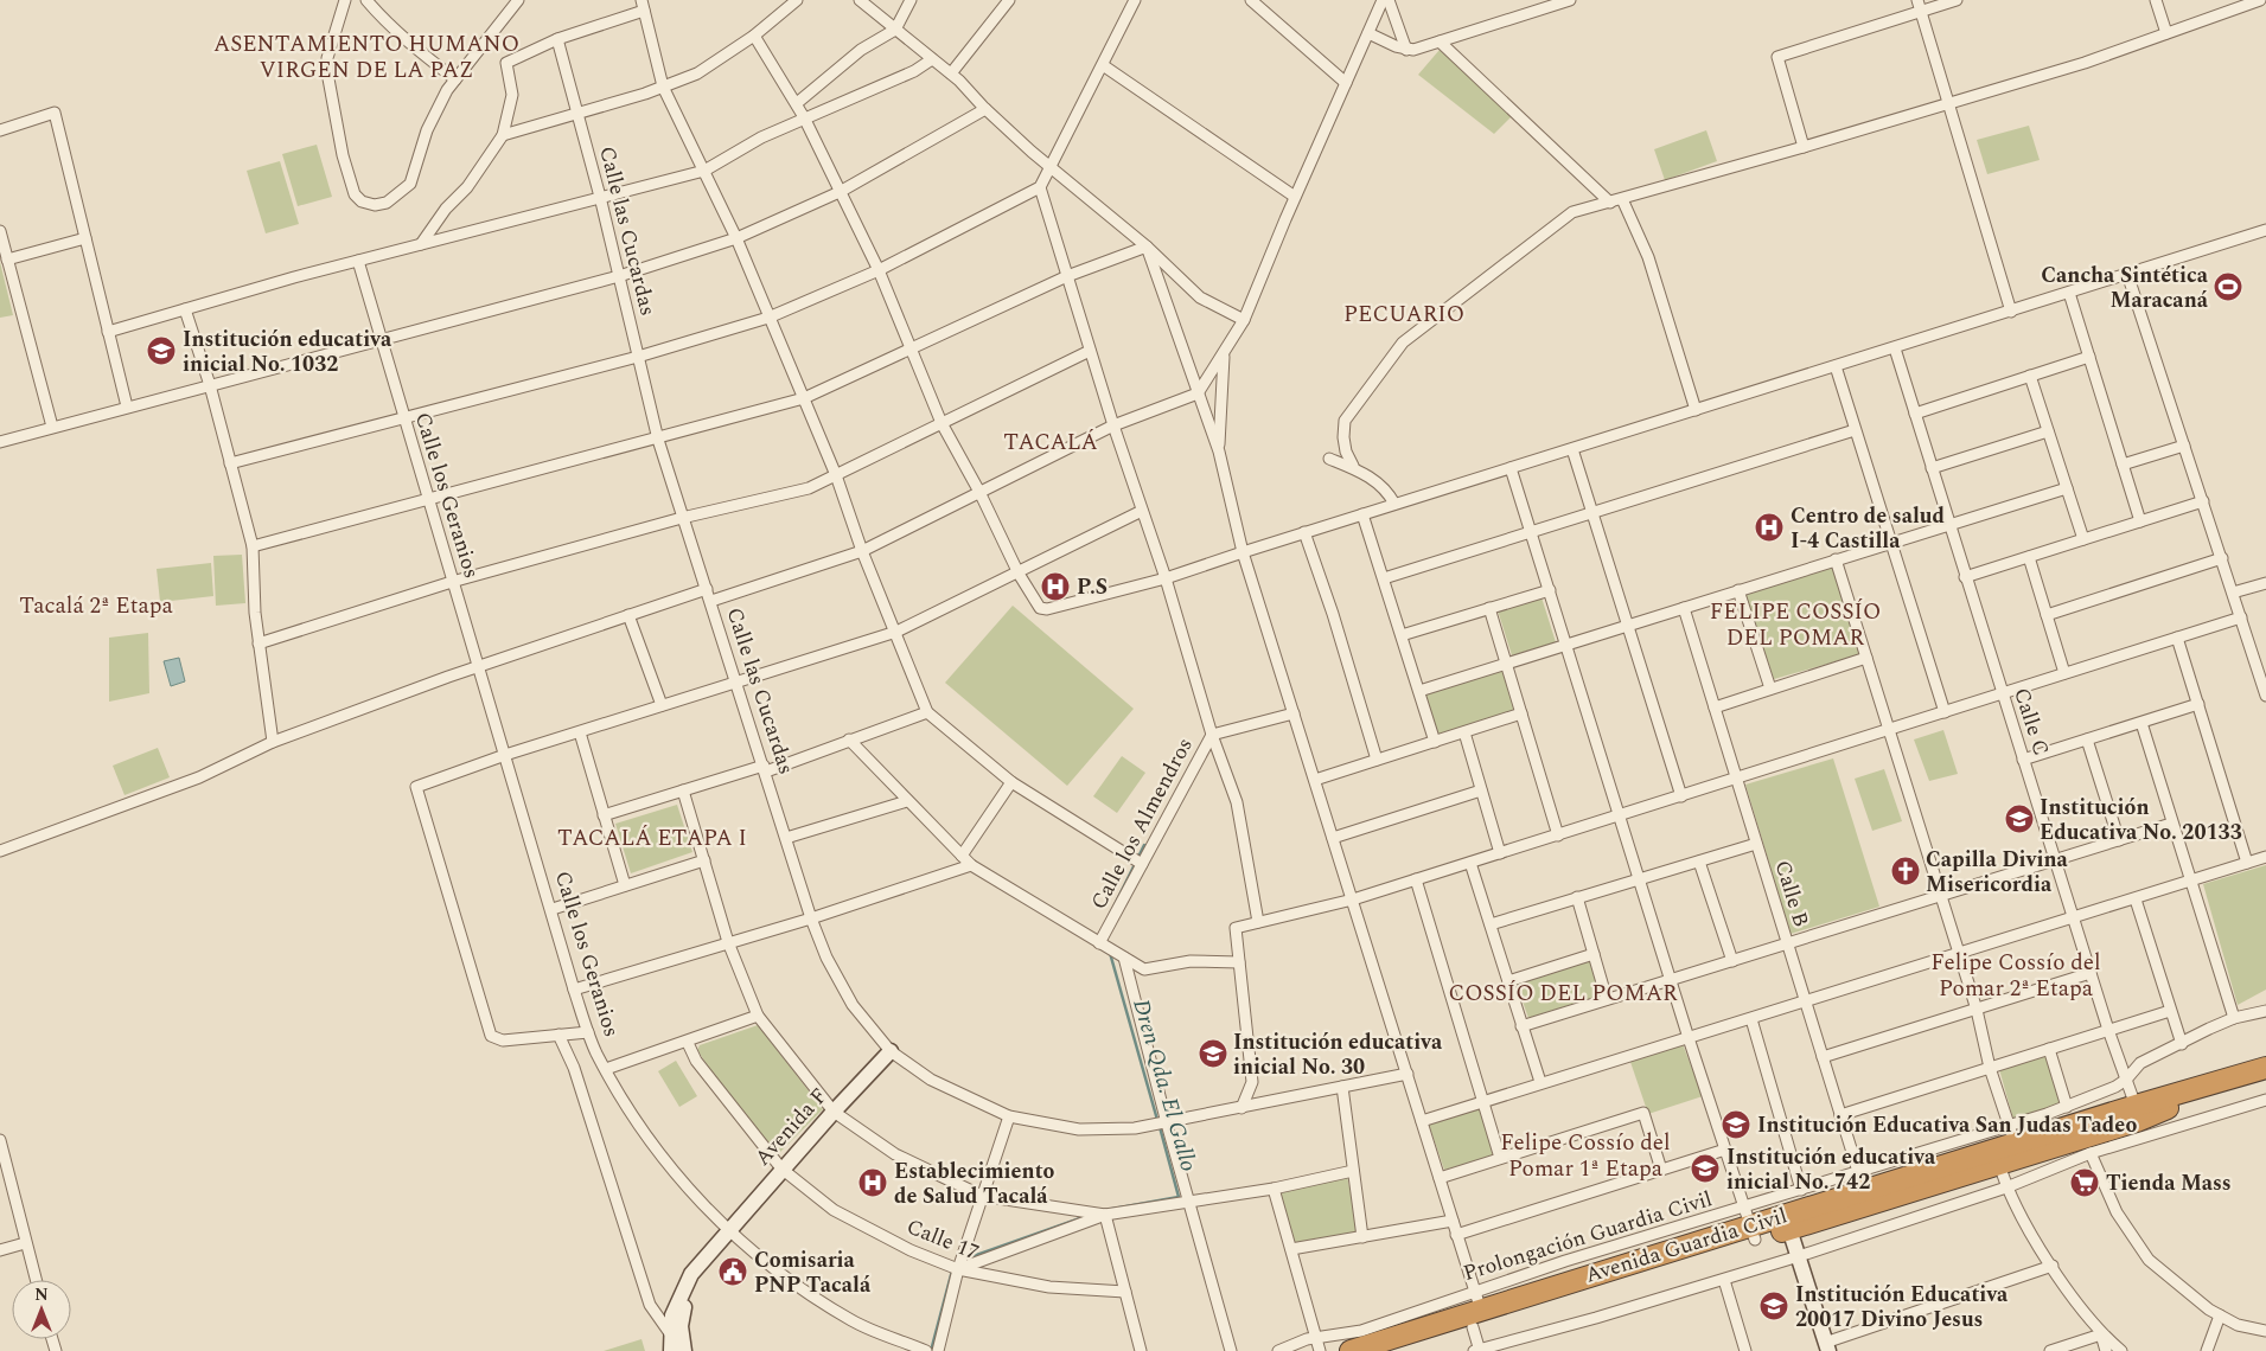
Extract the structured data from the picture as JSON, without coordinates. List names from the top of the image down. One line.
{"streets":{"highway":["Avenida Guardia Civil"],"street":["Calle las Cucardas","Calle los Geranios","Calle C","Calle los Almendros","Calle B","Avenida F","Prolongación Guardia Civil","Calle 17"]},"crossings":[["Calle las Cucardas","Avenida F"],["Calle los Geranios","Avenida F"],["Calle C","Avenida Guardia Civil"],["Calle B","Prolongación Guardia Civil"],["Calle B","Avenida Guardia Civil"],["Avenida F","Calle 17"],["Prolongación Guardia Civil","Avenida Guardia Civil"]],"districts":["ASENTAMIENTO HUMANO VIRGEN DE LA PAZ","PECUARIO","TACALÁ","Tacalá 2ª Etapa","FELIPE COSSÍO DEL POMAR","TACALÁ ETAPA I","Felipe Cossío del Pomar 2ª Etapa","COSSÍO DEL POMAR","Felipe Cossío del Pomar 1ª Etapa"],"water":["Dren Qda. El Gallo"],"places":{"sports":["Cancha Sintética Maracaná"],"school or university":["Institución educativa inicial No. 1032","Institución Educativa No. 20133","Institución educativa inicial No. 30","Institución Educativa San Judas Tadeo","Institución educativa inicial No. 742","Institución Educativa 20017 Divino Jesus"],"hospital":["Centro de salud I-4 Castilla","P.S","Establecimiento de Salud Tacalá"],"church":["Capilla Divina Misericordia"],"supermarket":["Tienda Mass"],"public building":["Comisaria PNP Tacalá"]},"north":"top"}
